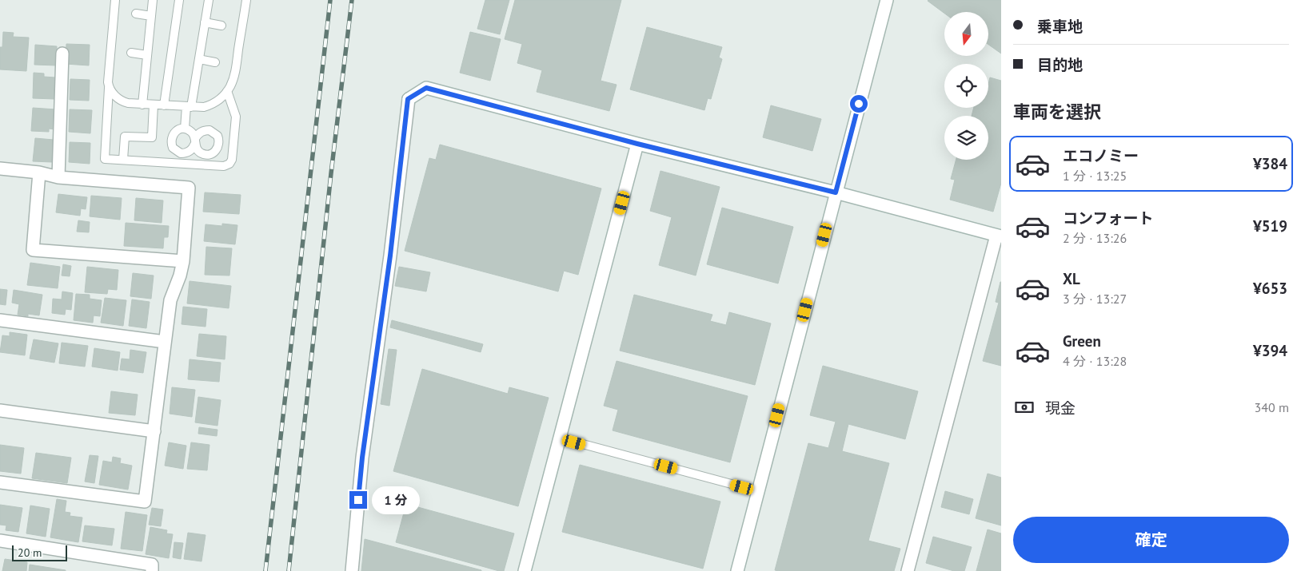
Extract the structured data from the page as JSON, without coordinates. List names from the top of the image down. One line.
{"scale_bar":"20 m","north":"bottom","page":{"banner":["乗車地","目的地"],"heading":"車両を選択","list":[{"name":"エコノミー","note":"1 分 · 13:25","value":"¥384"},{"name":"コンフォート","note":"2 分 · 13:26","value":"¥519"},{"name":"XL","note":"3 分 · 13:27","value":"¥653"},{"name":"Green","note":"4 分 · 13:28","value":"¥394"}],"pay":["現金","340 m"],"bubble":"1 分","buttons":"確定","scale":"20 m"}}
